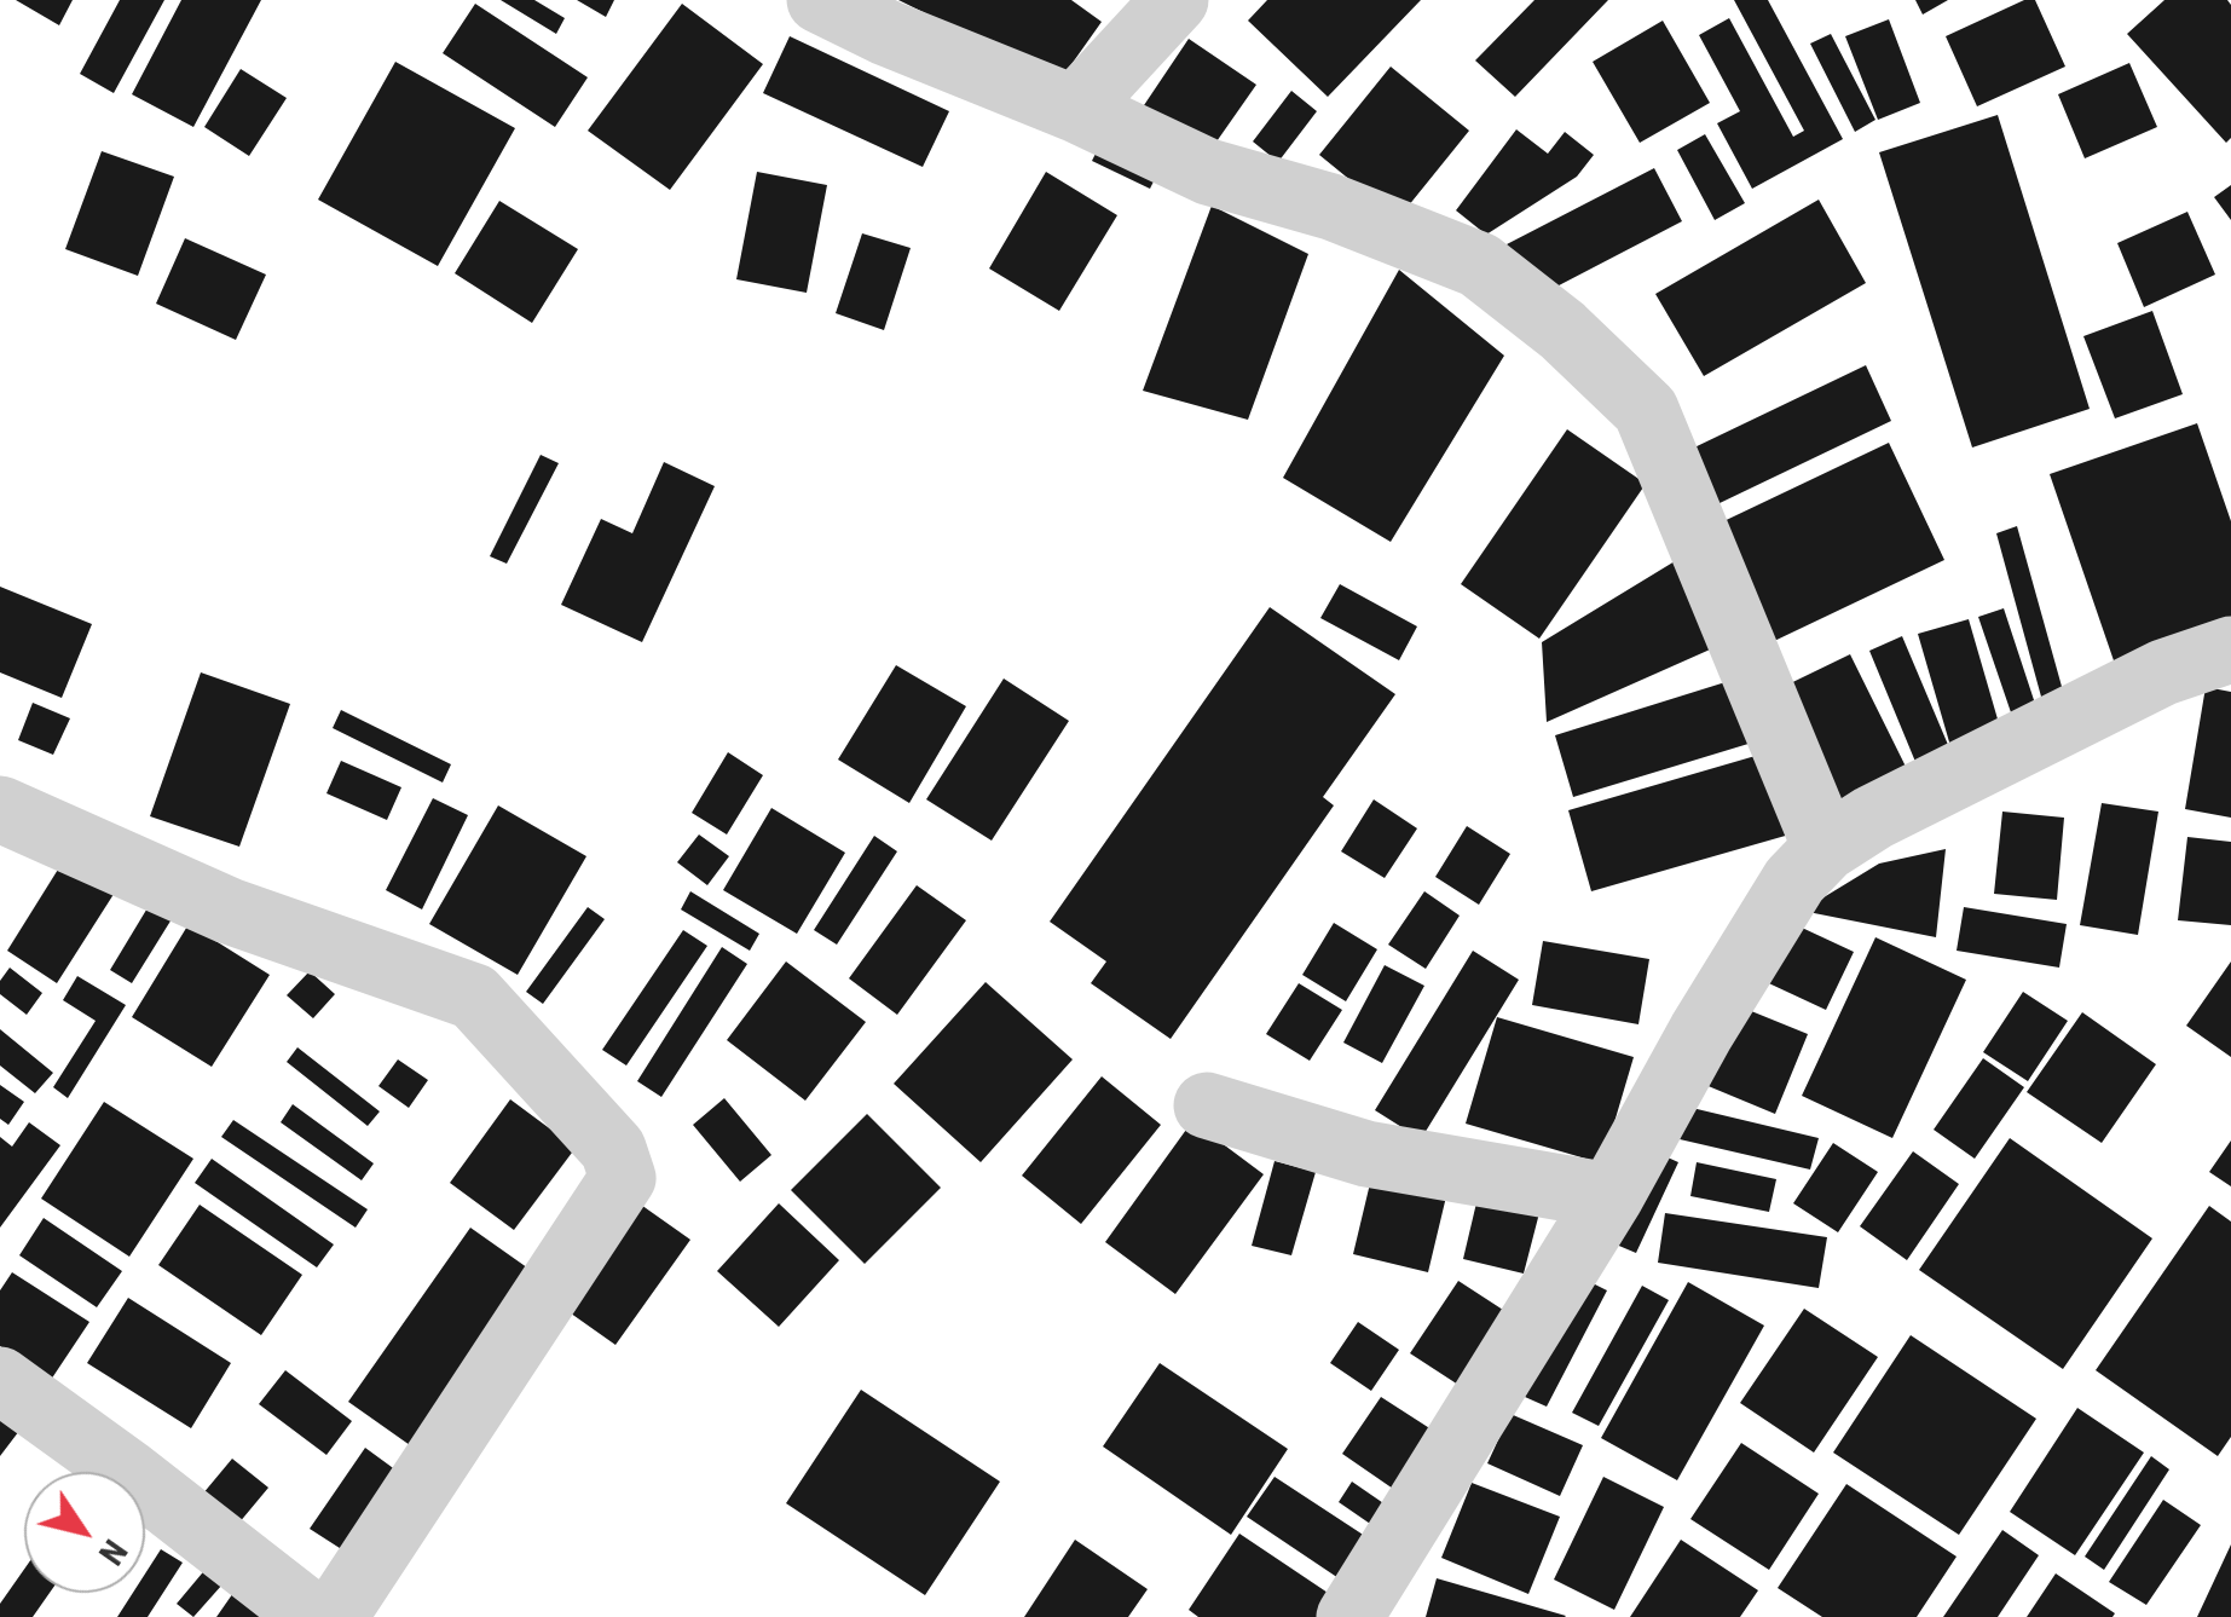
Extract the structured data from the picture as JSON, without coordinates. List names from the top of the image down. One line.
{"north":"bottom right"}
